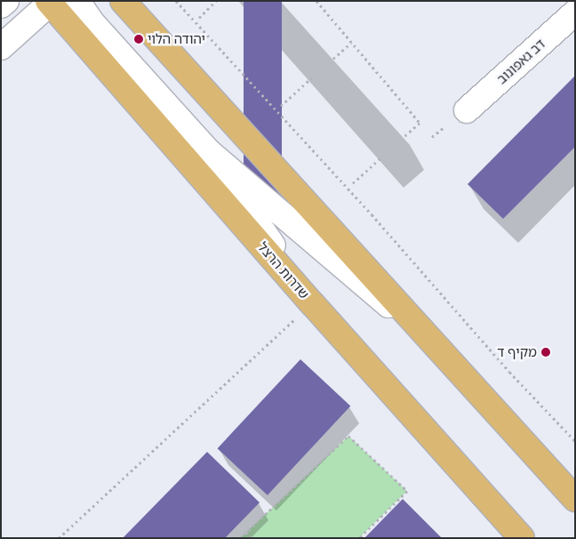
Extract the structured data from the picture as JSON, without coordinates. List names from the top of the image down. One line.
{"streets":{"main road":["שדרות הרצל"],"street":["דב גאפונוב"]},"places":["יהודה הלוי","מקיף ד"]}
